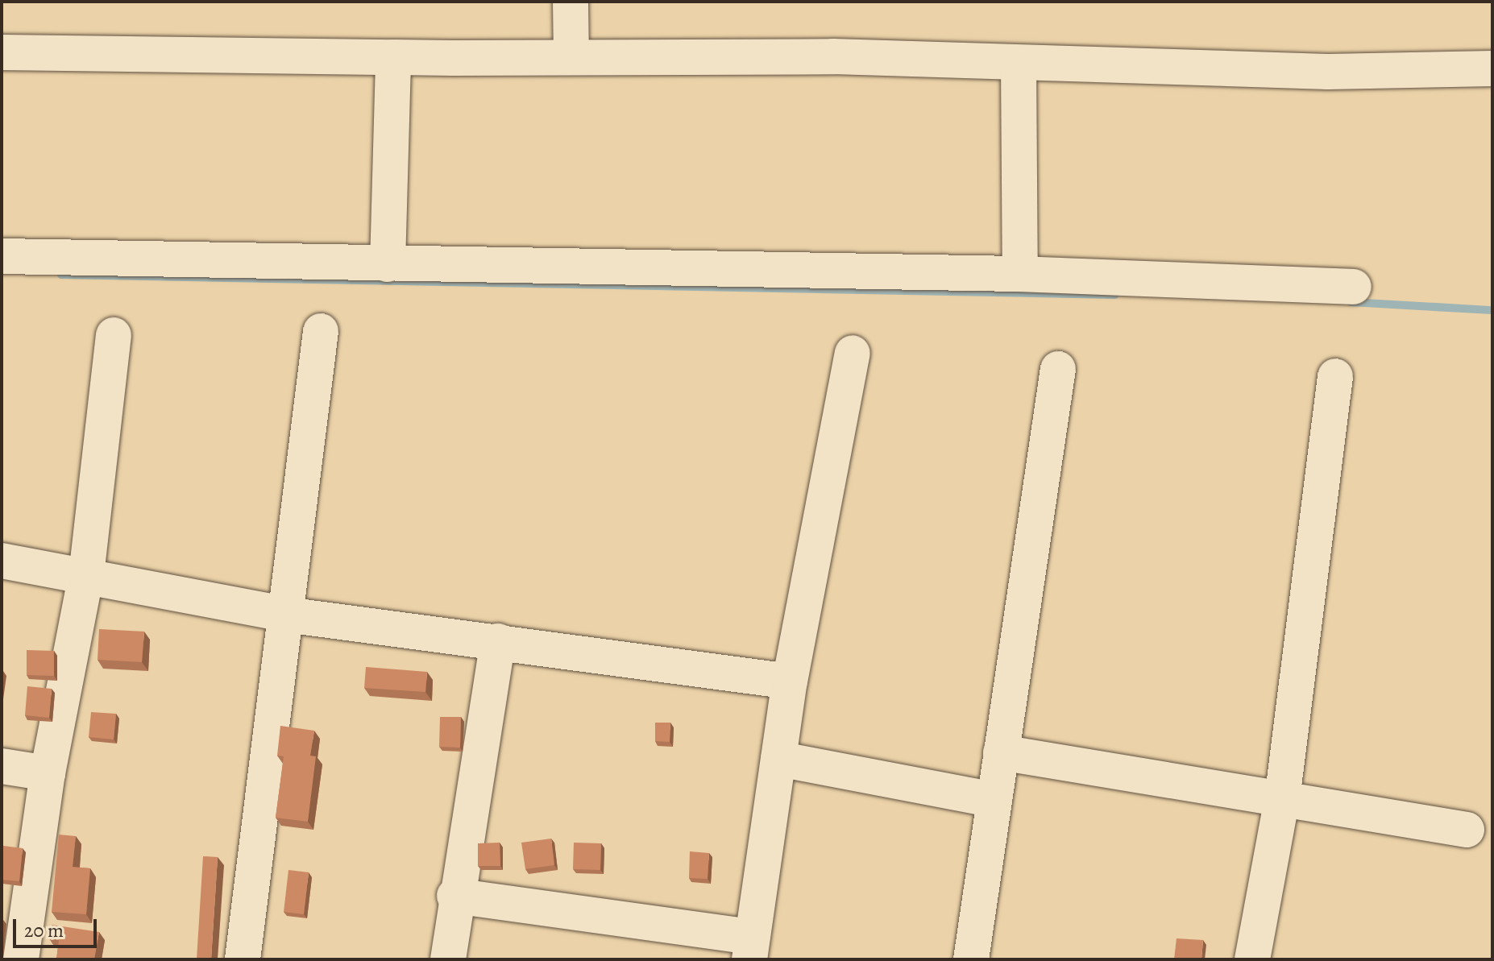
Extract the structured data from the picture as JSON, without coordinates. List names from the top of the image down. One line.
{"scale_bar":"20 m"}
